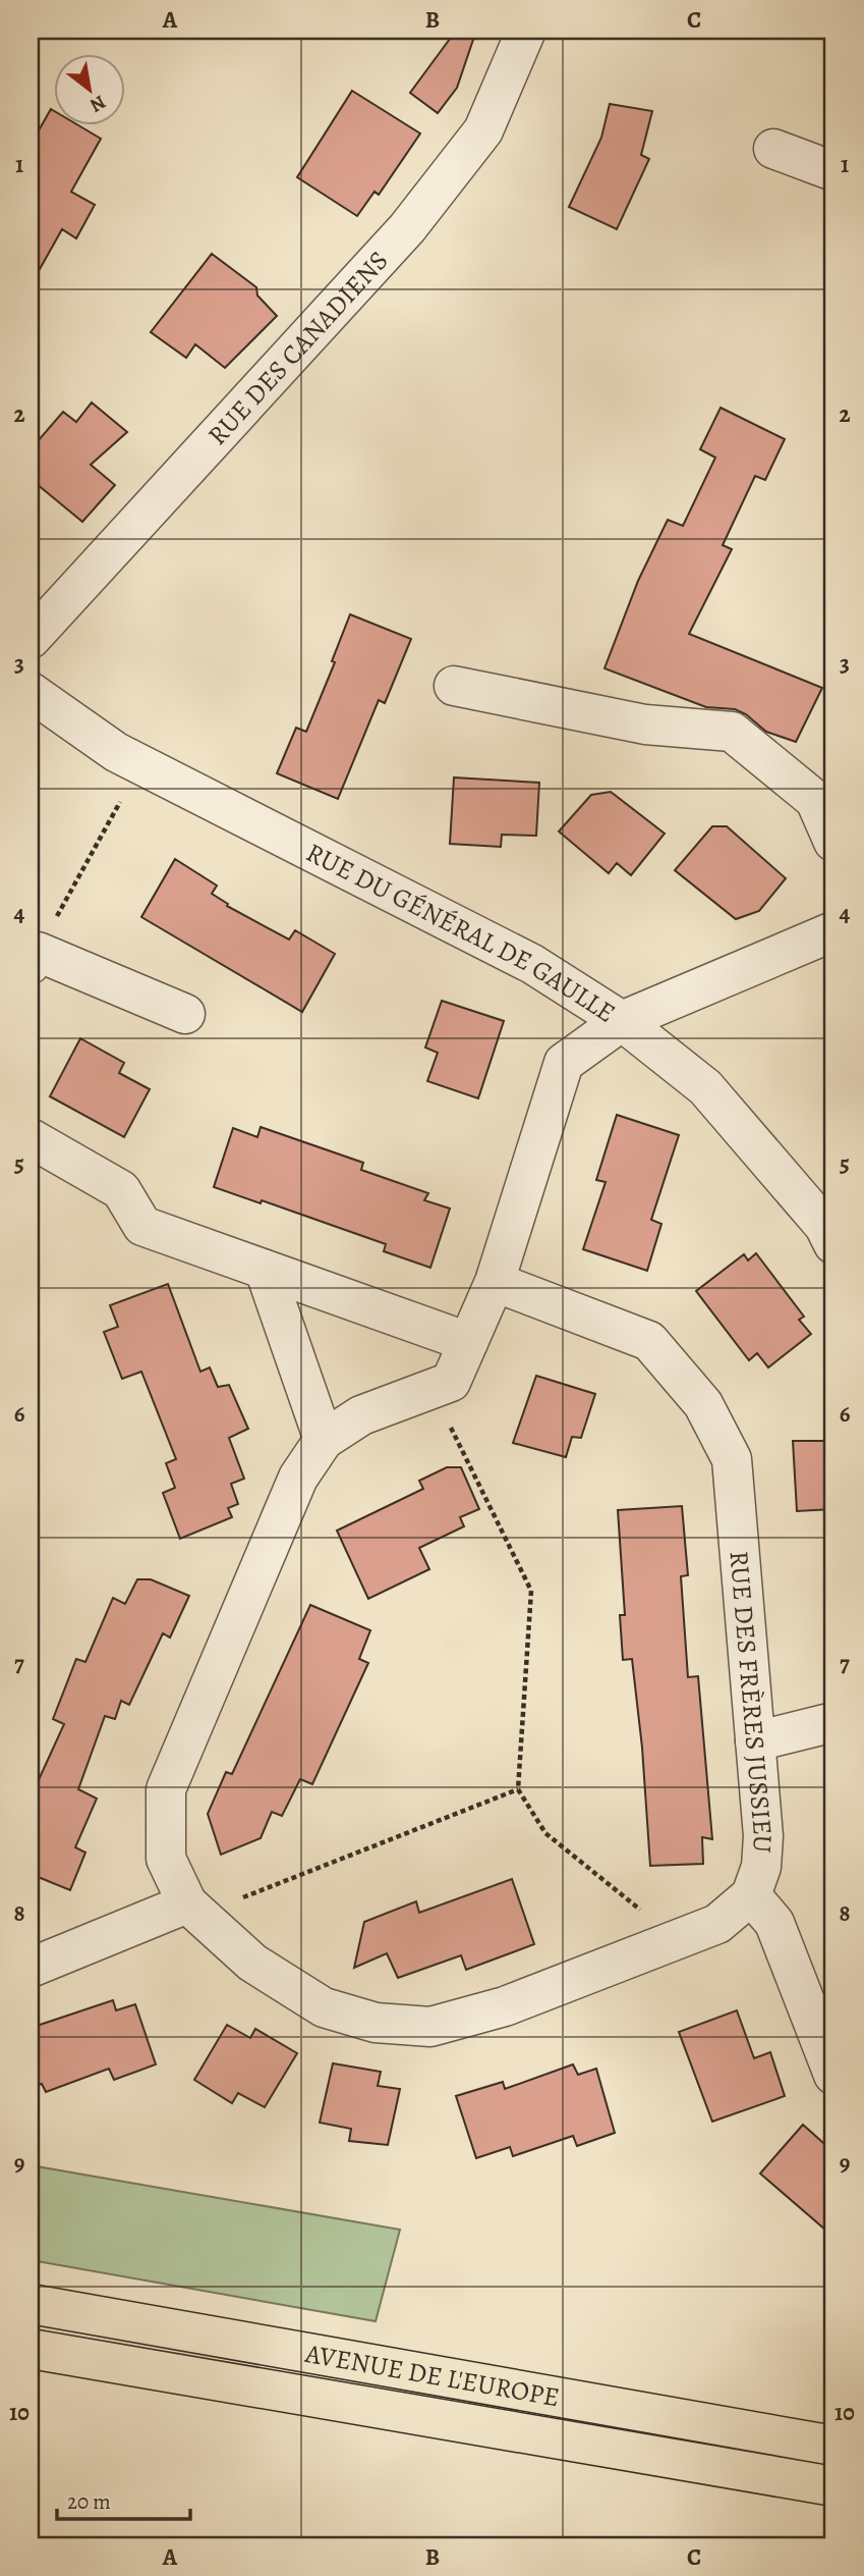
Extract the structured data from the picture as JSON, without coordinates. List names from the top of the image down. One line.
{"streets":{"main road":["AVENUE DE L'EUROPE"],"street":["RUE DES CANADIENS","RUE DU GÉNÉRAL DE GAULLE","RUE DES FRÈRES JUSSIEU"]},"scale_bar":"20 m","north":"bottom right","grid":{"columns":["A","B","C"],"rows":["1","2","3","4","5","6","7","8","9","10"]}}
